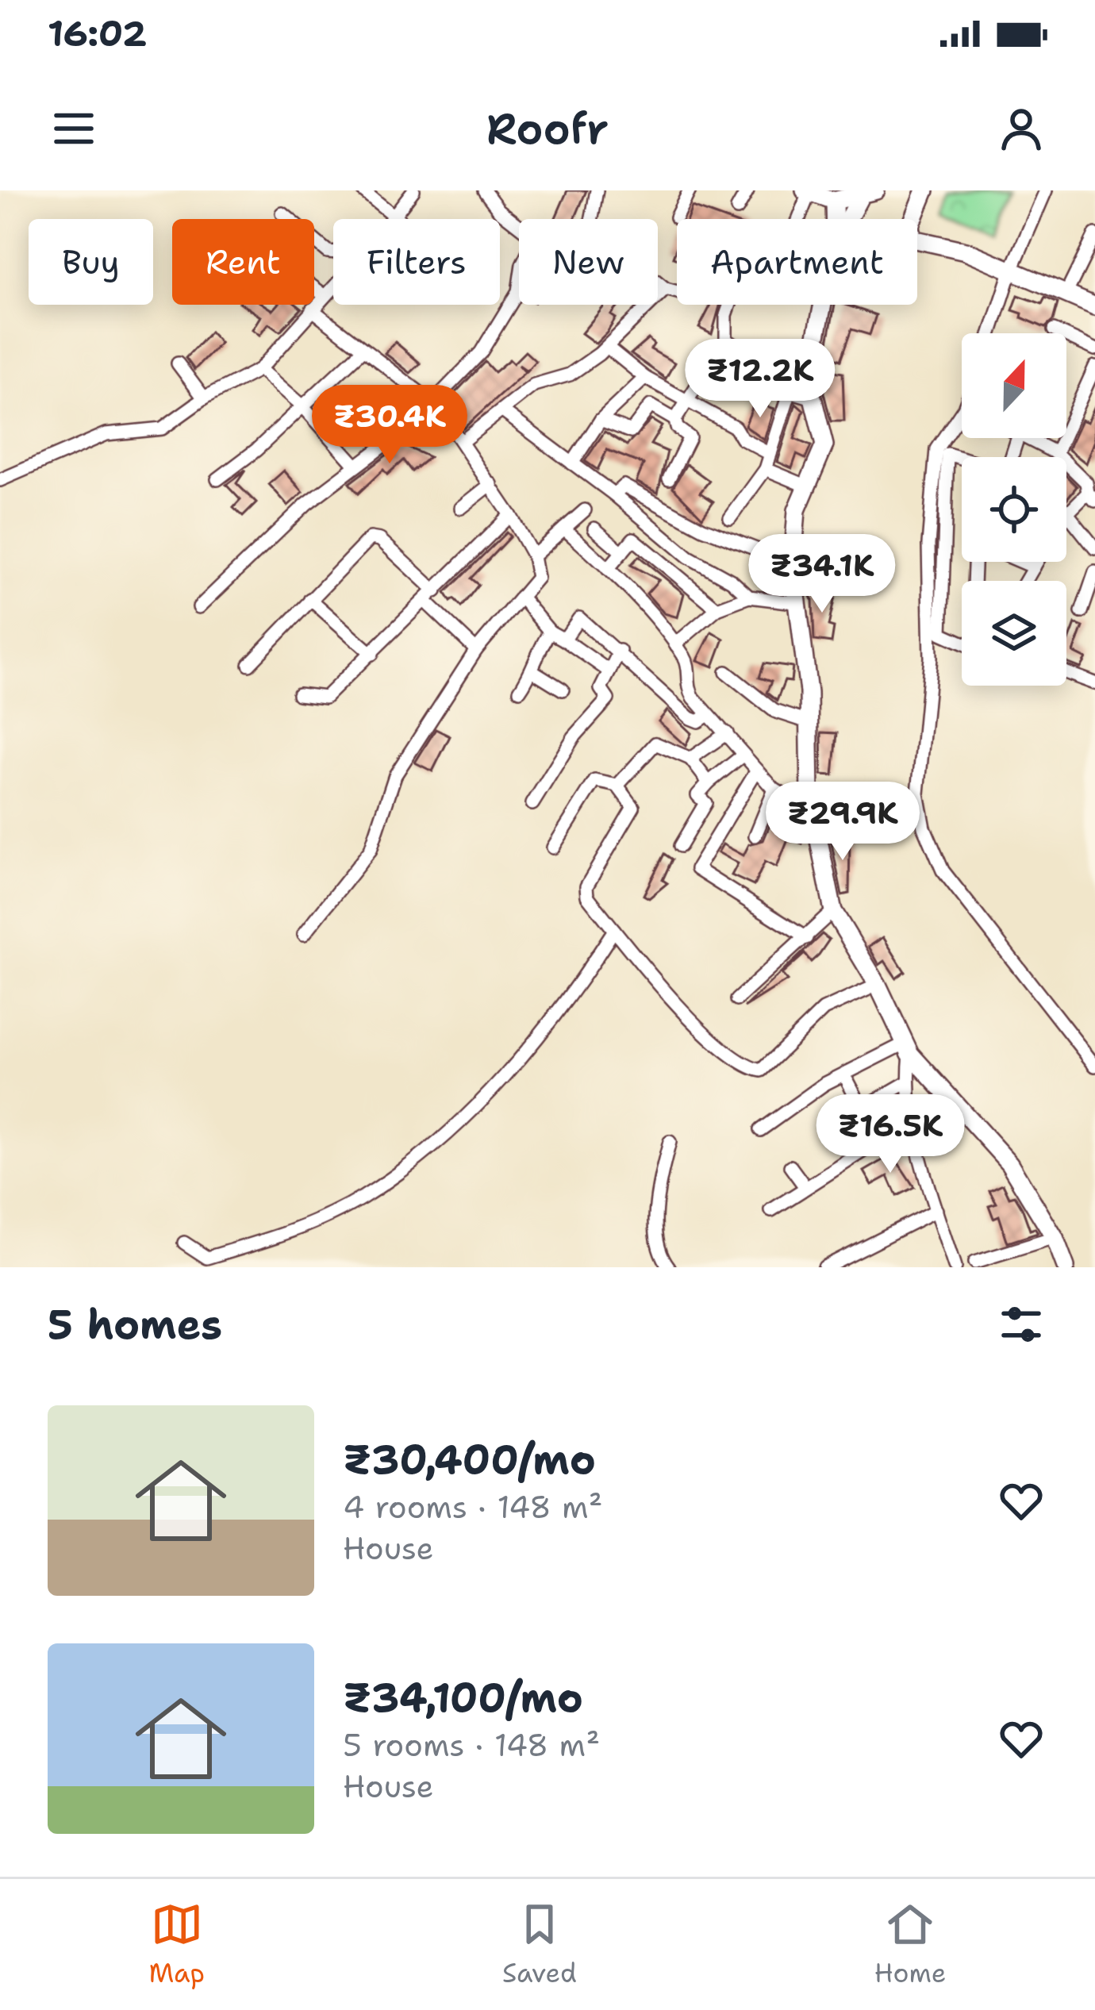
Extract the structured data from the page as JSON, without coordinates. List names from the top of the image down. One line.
{"north":"top","page":{"status":"16:02","header":"Roofr","chip":["Buy","Rent","Filters","New","Apartment"],"price":["₹12.2K","₹30.4K","₹34.1K","₹29.9K","₹16.5K"],"heading":"5 homes","list":[{"name":"₹30,400/mo","note":"4 rooms · 148 m² · House"},{"name":"₹34,100/mo","note":"5 rooms · 148 m² · House"}],"tabs":["Map","Saved","Home"]}}
